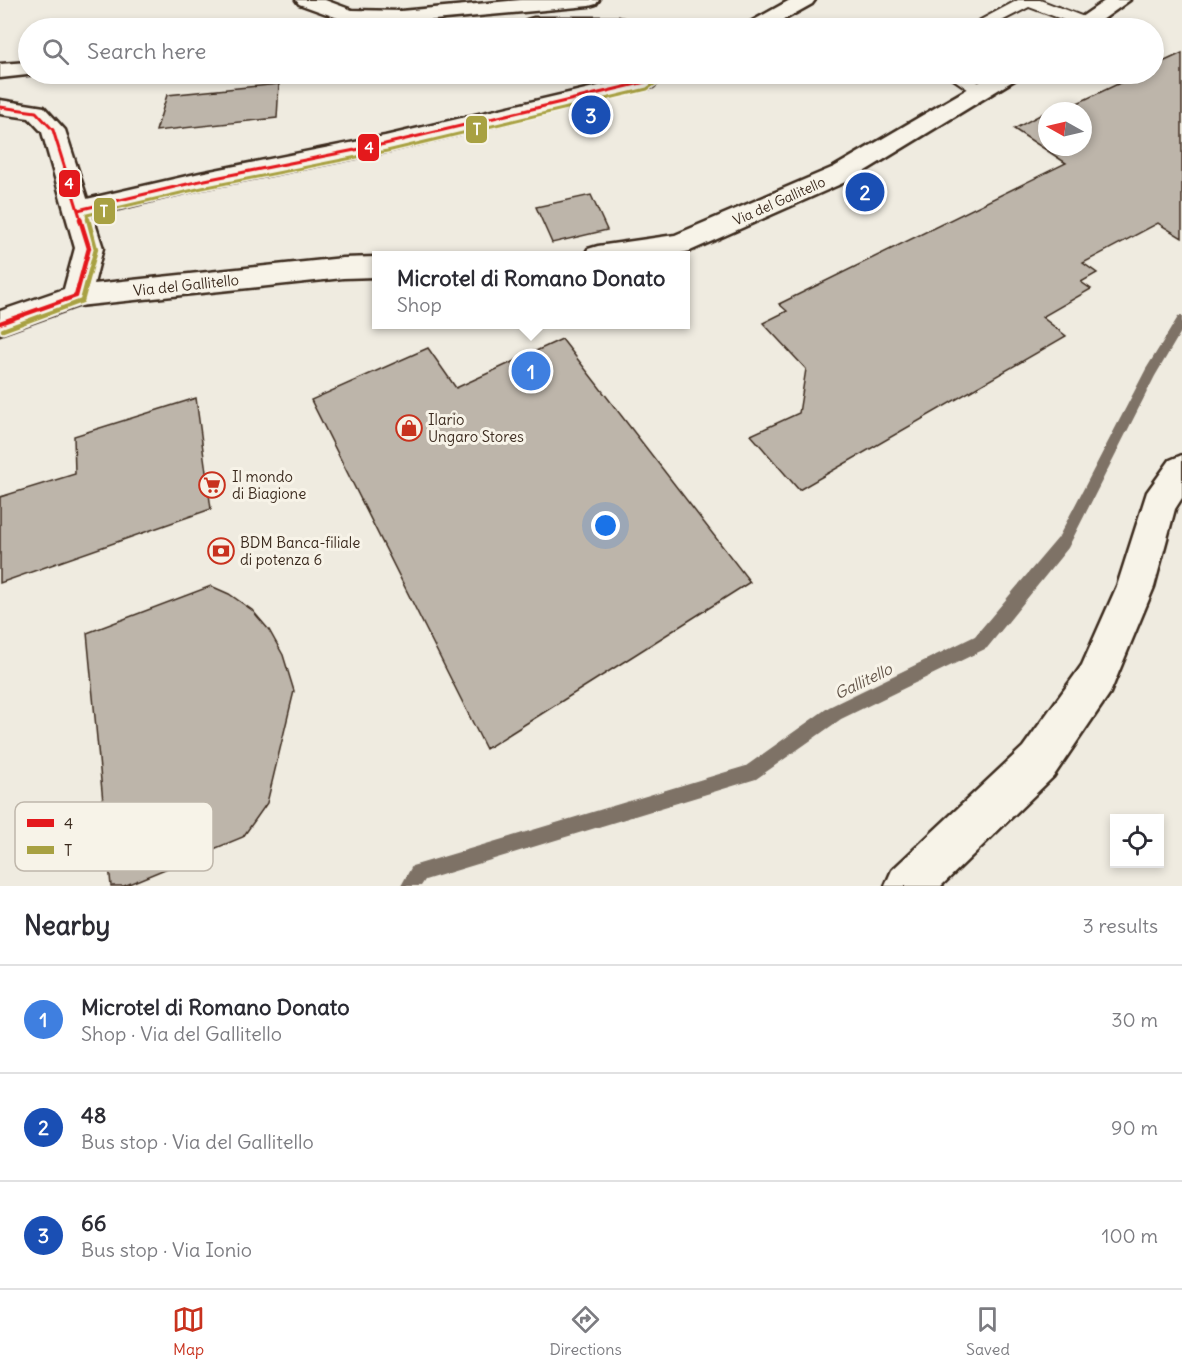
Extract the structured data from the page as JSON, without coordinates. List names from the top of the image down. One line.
{"streets":{"street":["Via del Gallitello"]},"water":["Gallitello"],"places":{"shop":["Ilario Ungaro Stores"],"supermarket":["Il mondo di Biagione"],"bank":["BDM Banca-filiale di potenza 6"]},"lines":["transit line 4","transit line T"],"legend":["4","T"],"north":"left","page":{"search":"Search here","pins":["3","2","1"],"popup":["Microtel di Romano Donato","Shop"],"heading":["Nearby","3 results"],"list":[{"mark":"1","name":"Microtel di Romano Donato","note":"Shop · Via del Gallitello","value":"30 m"},{"mark":"2","name":"48","note":"Bus stop · Via del Gallitello","value":"90 m"},{"mark":"3","name":"66","note":"Bus stop · Via Ionio","value":"100 m"}],"nav":["Map","Directions","Saved"]}}
